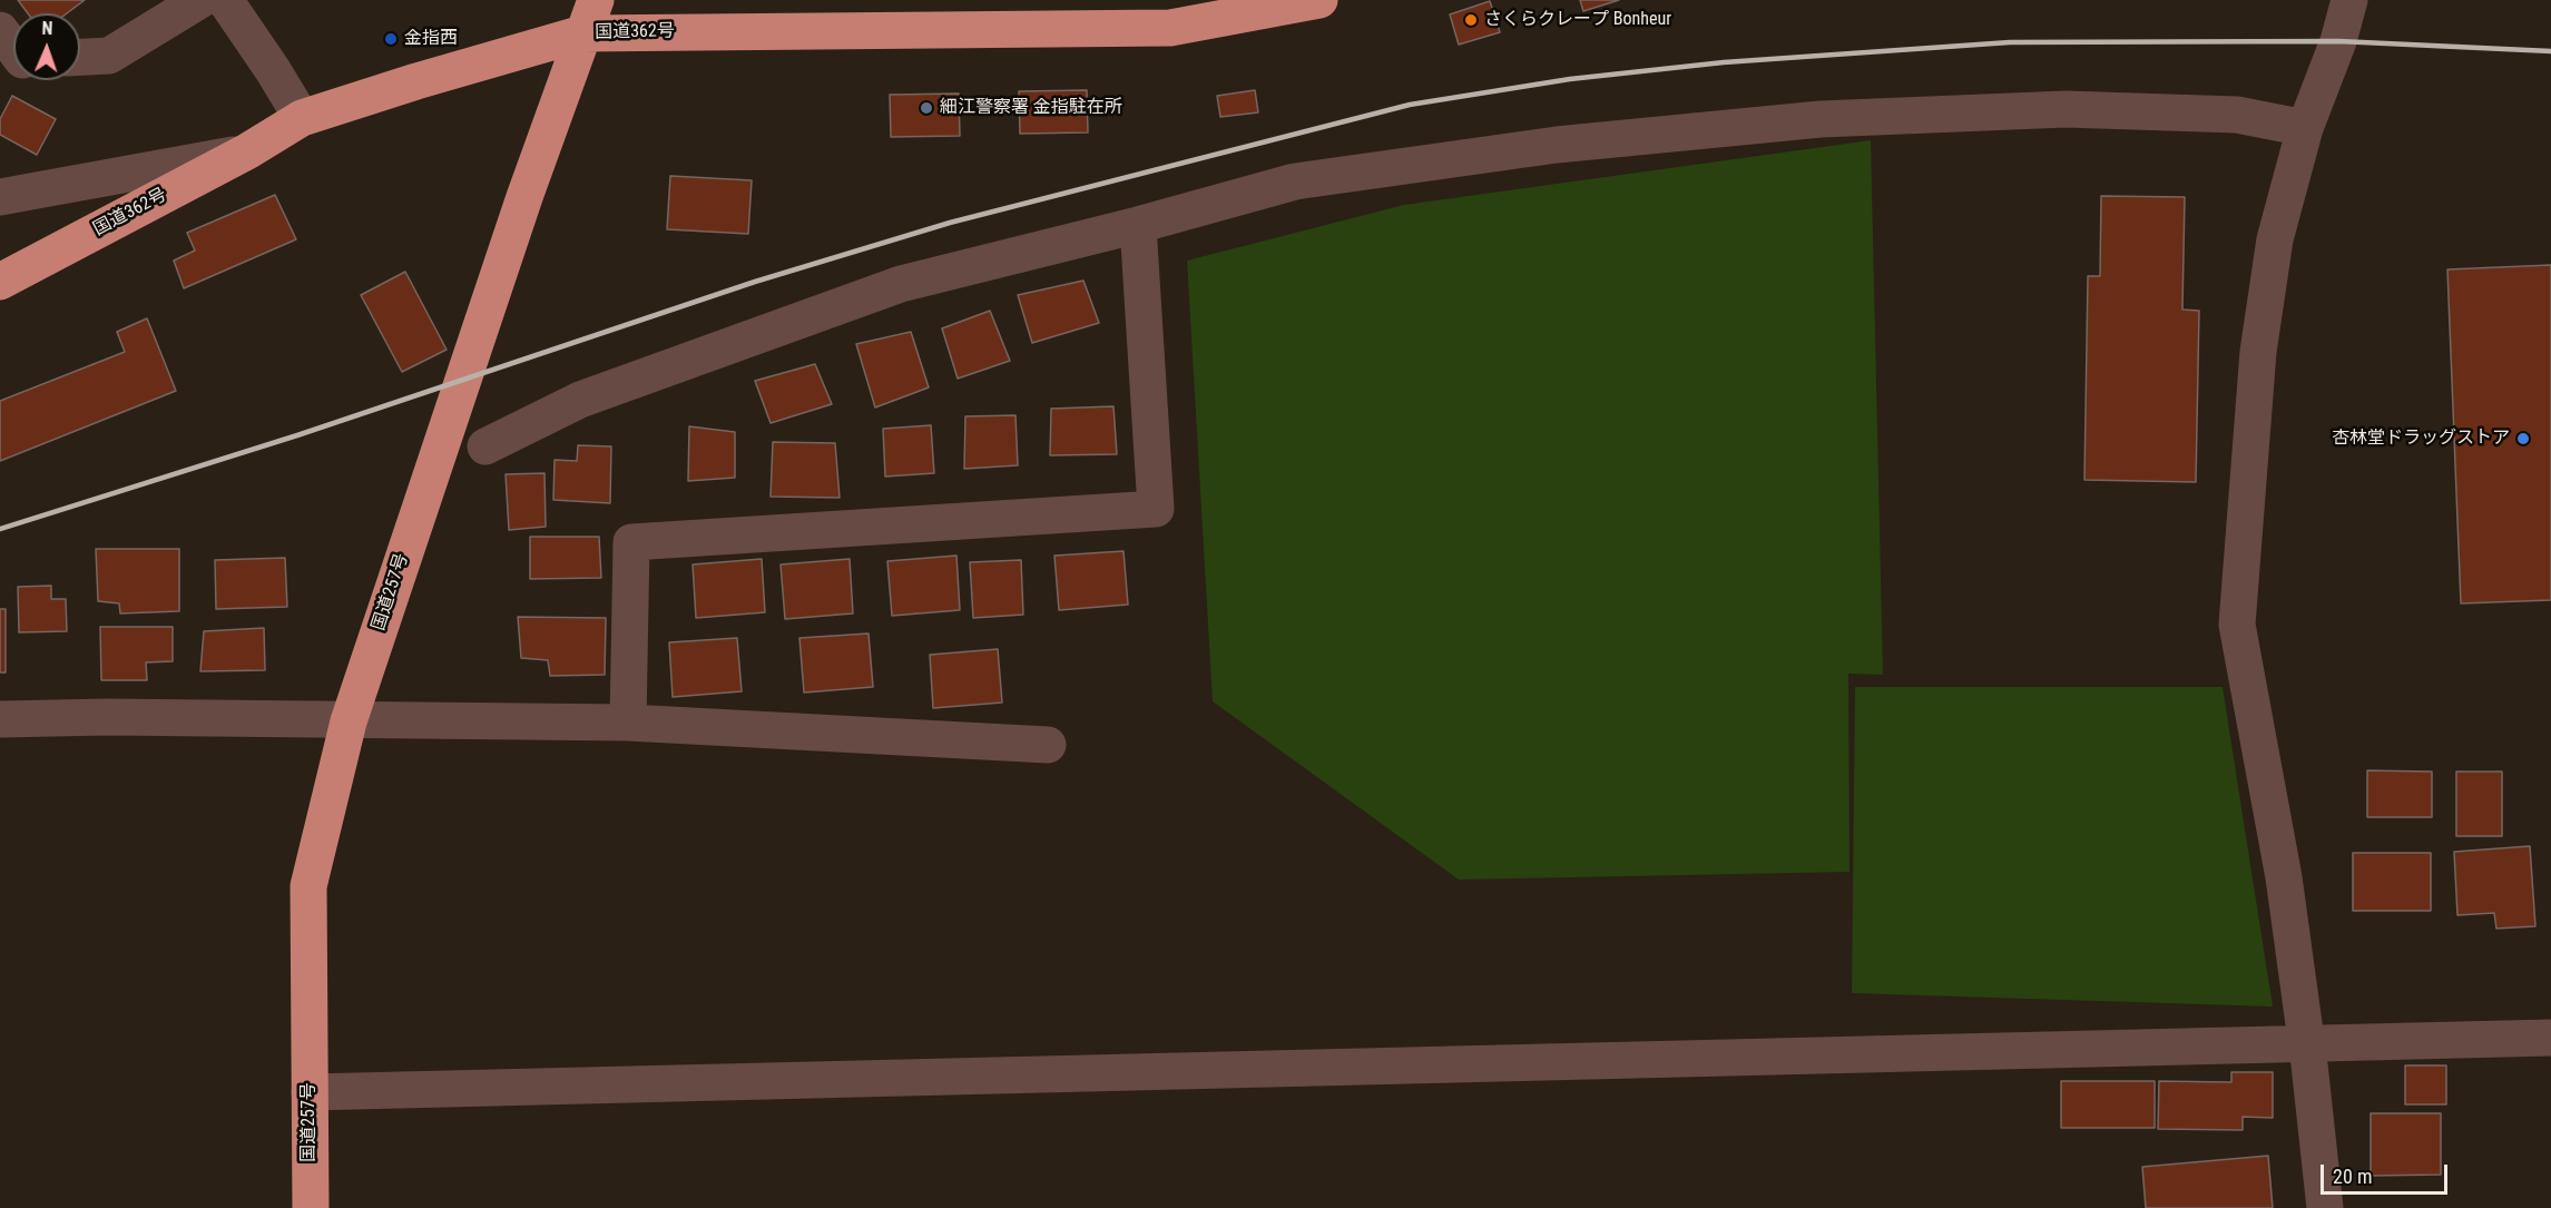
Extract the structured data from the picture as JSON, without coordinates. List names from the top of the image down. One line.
{"streets":{"highway":["国道362号","国道257号"]},"crossings":[["国道362号","国道257号"]],"places":["さくらクレープ Bonheur","金指西","細江警察署 金指駐在所","杏林堂ドラッグストア"],"scale_bar":"20 m","north":"top"}
